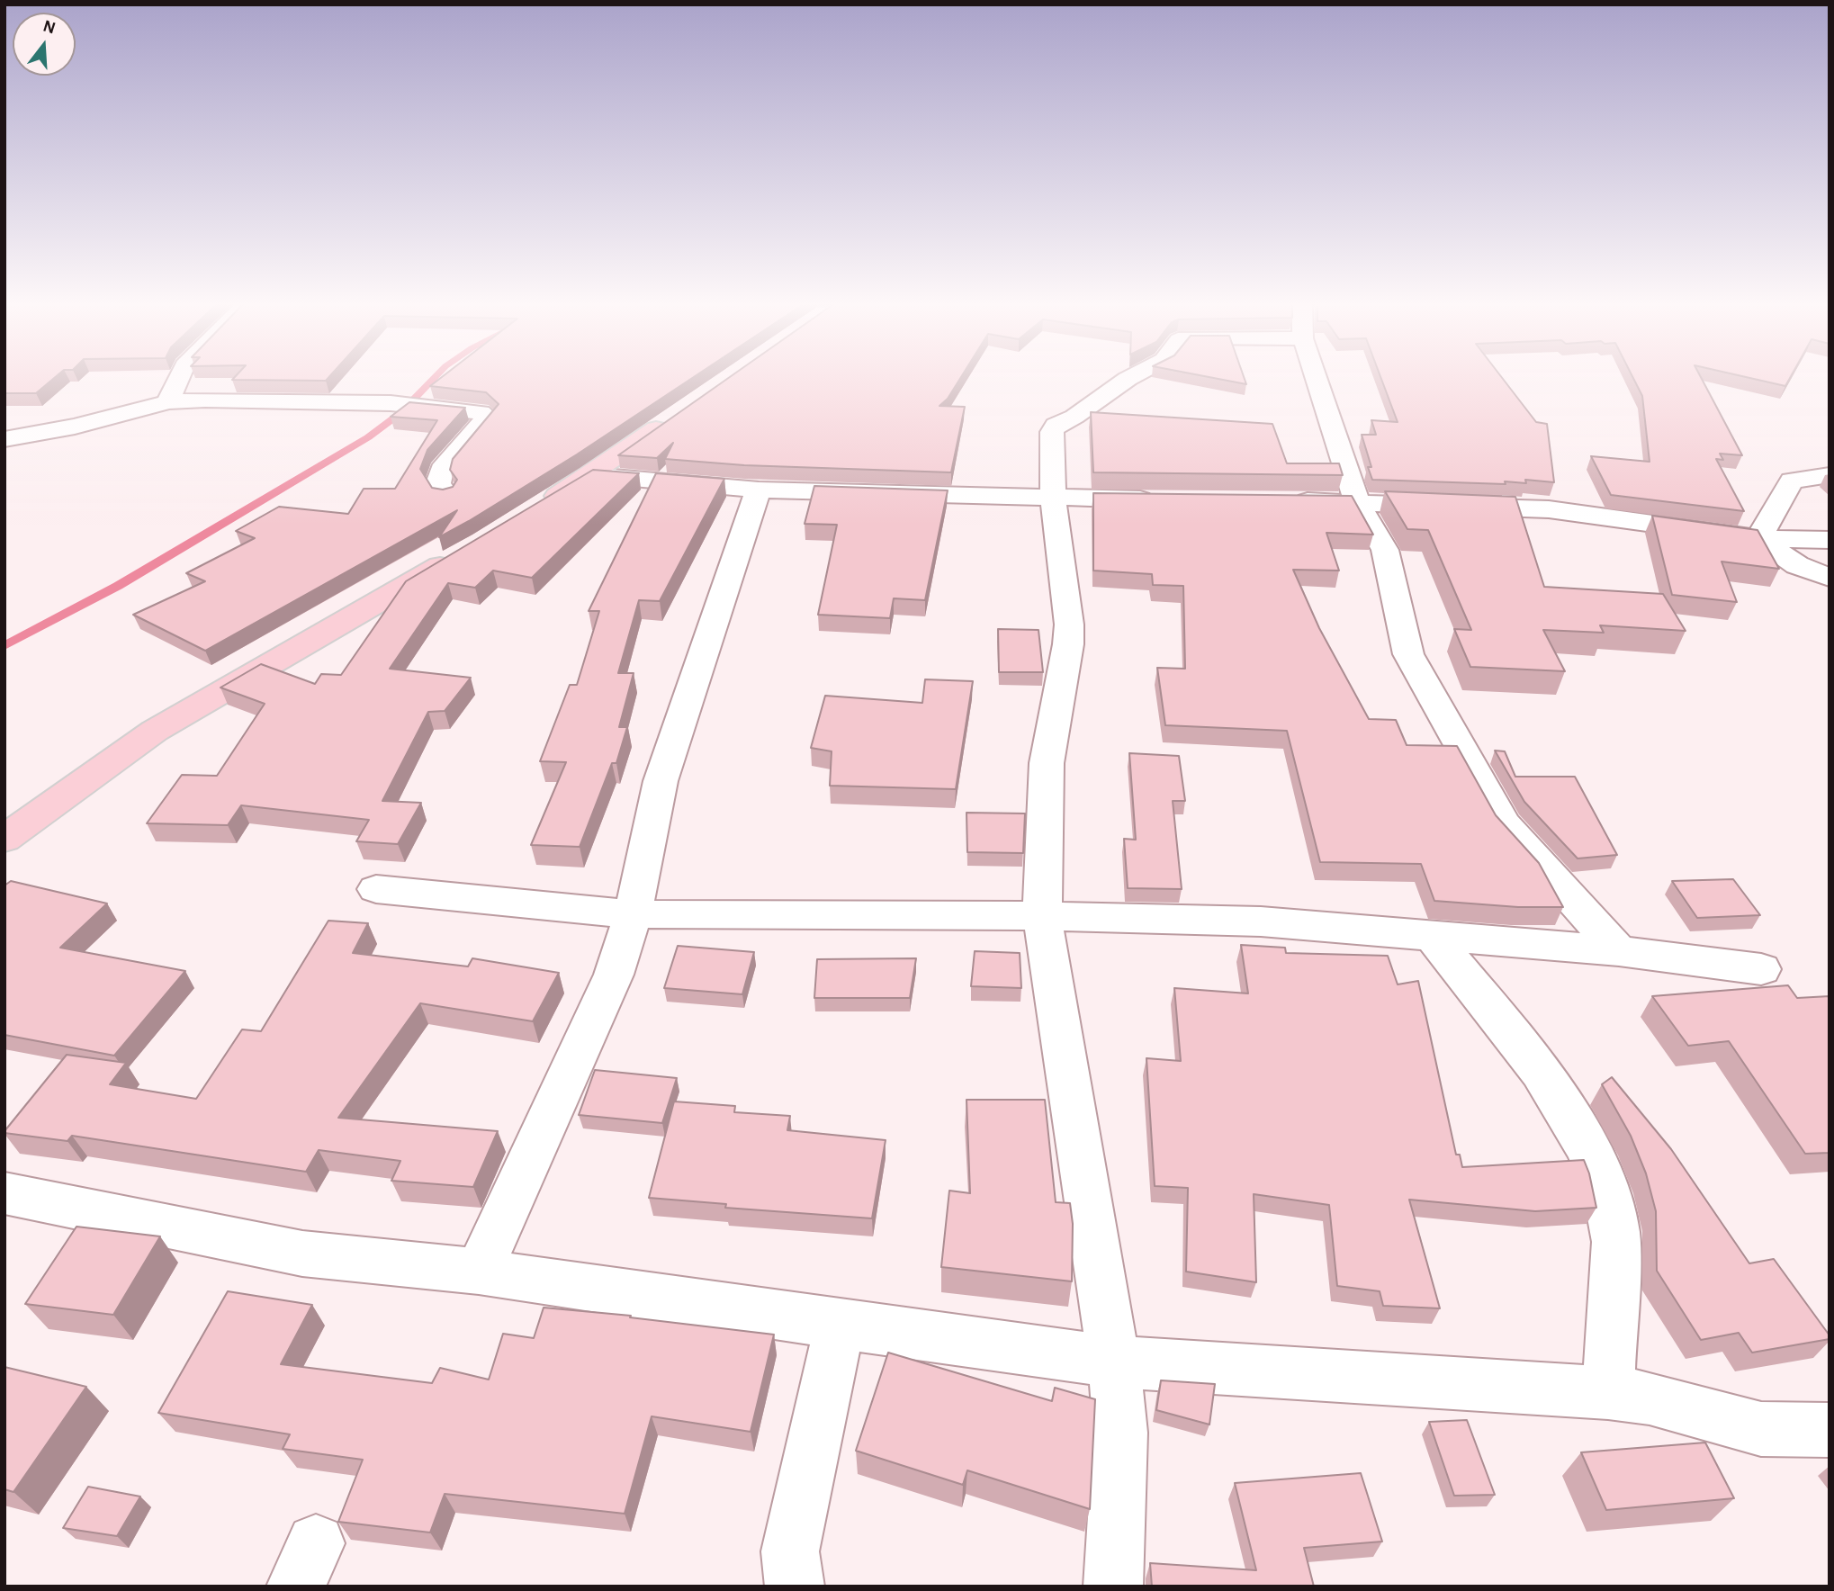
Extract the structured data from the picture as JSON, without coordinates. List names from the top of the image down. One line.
{"north":"top"}
